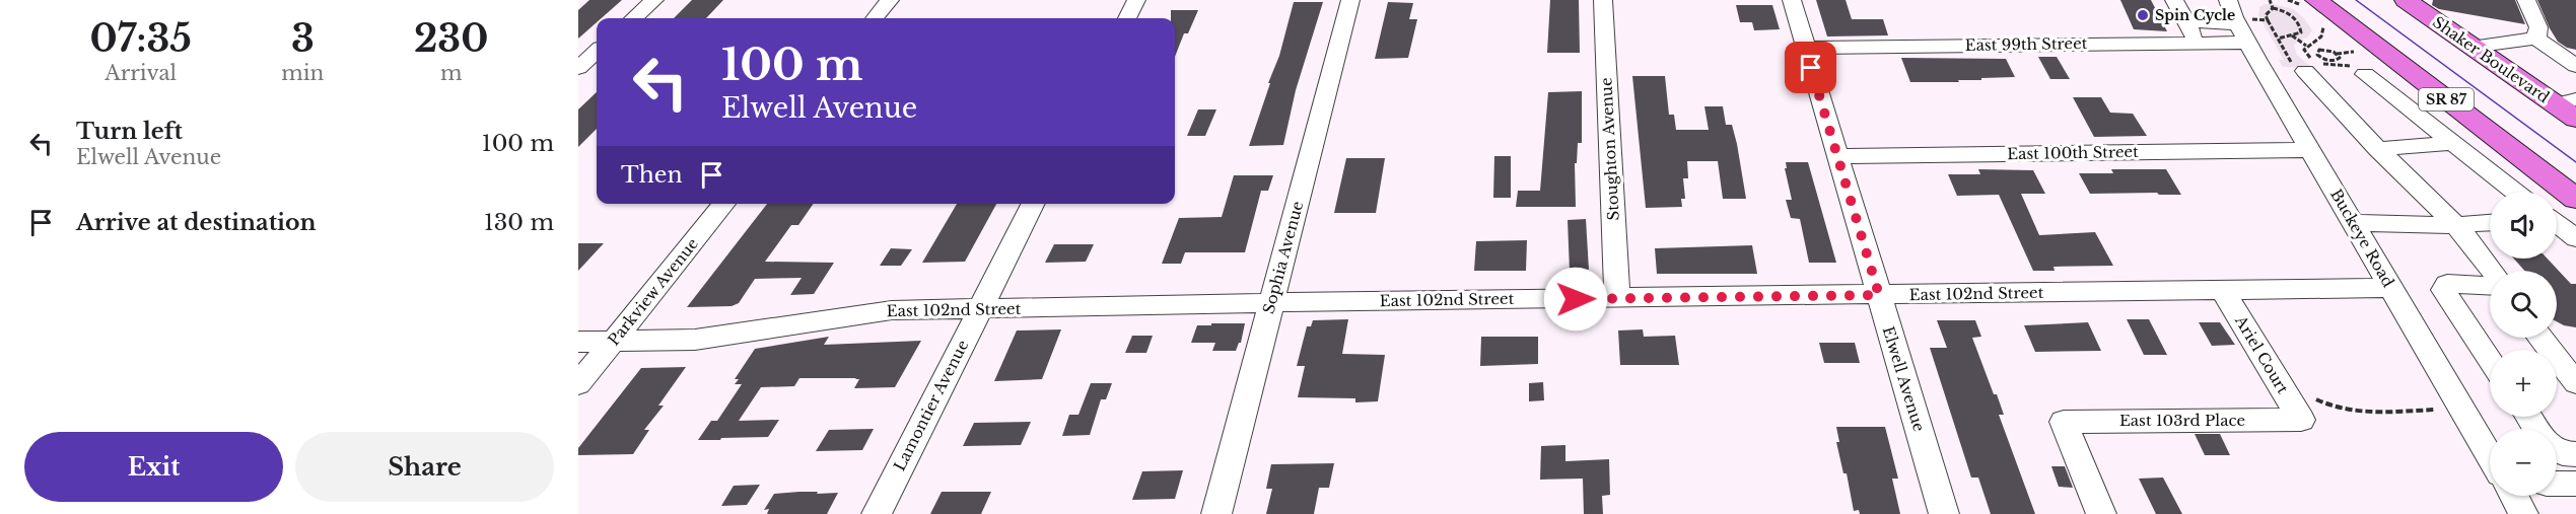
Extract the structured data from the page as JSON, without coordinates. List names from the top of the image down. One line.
{"streets":{"main road":["Shaker Boulevard","SR 87"],"street":["East 99th Street","Stoughton Avenue","East 100th Street","Buckeye Road","Sophia Avenue","Parkview Avenue","East 102nd Street","Ariel Court","Elwell Avenue","Lamontier Avenue","East 103rd Place"]},"crossings":[["East 99th Street","Buckeye Road"],["East 99th Street","Elwell Avenue"],["Stoughton Avenue","East 102nd Street"],["East 100th Street","Buckeye Road"],["East 100th Street","Elwell Avenue"],["Buckeye Road","East 102nd Street"],["Sophia Avenue","East 102nd Street"],["Parkview Avenue","East 102nd Street"],["East 102nd Street","Ariel Court"],["East 102nd Street","Elwell Avenue"],["East 102nd Street","Lamontier Avenue"],["Ariel Court","East 103rd Place"]],"places":["Spin Cycle"],"page":{"eta":["07:35","Arrival","3","min","230","m"],"turn":["100 m","Elwell Avenue"],"list":[{"name":"Turn left","note":"Elwell Avenue","value":"100 m"},{"name":"Arrive at destination","value":"130 m"}],"then":"Then","map_buttons":["+","−"],"buttons":["Exit","Share"]}}
